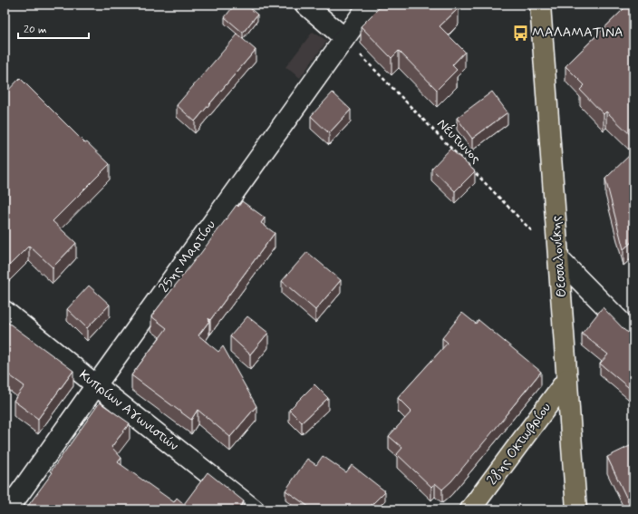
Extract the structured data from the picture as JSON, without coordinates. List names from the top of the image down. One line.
{"streets":{"main road":["Θεσσαλονίκης","28ης Οκτωβρίου"],"street":["25ης Μαρτίου","Κυπρίων Αγωνιστών"],"path":["Νέυτωνος"]},"crossings":[["Νέυτωνος","25ης Μαρτίου"],["25ης Μαρτίου","Κυπρίων Αγωνιστών"],["Θεσσαλονίκης","28ης Οκτωβρίου"]],"places":{"bus stop":["ΜΑΛΑΜΑΤΙΝΑ"]},"scale_bar":"20 m"}
